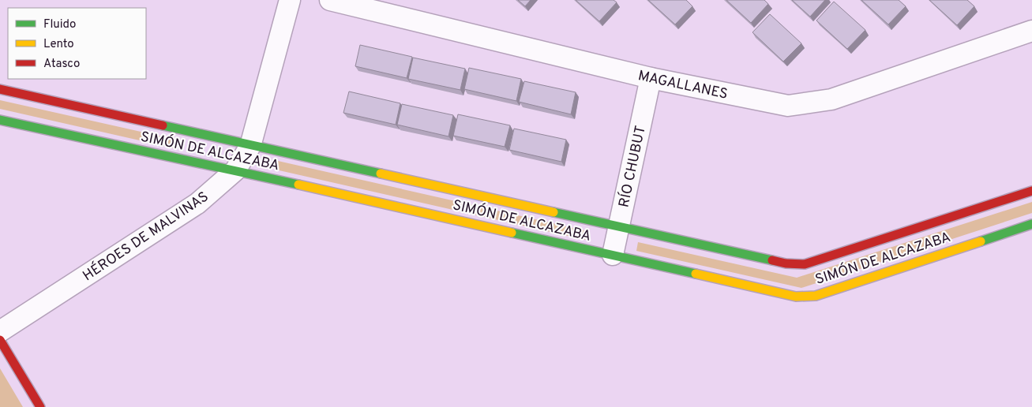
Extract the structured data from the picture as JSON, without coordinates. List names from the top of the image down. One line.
{"streets":{"street":["MAGALLANES","SIMÓN DE ALCAZABA","RÍO CHUBUT","HÉROES DE MALVINAS"]},"crossings":[["MAGALLANES","RÍO CHUBUT"],["SIMÓN DE ALCAZABA","RÍO CHUBUT"],["SIMÓN DE ALCAZABA","HÉROES DE MALVINAS"]],"legend":["Fluido","Lento","Atasco"]}
